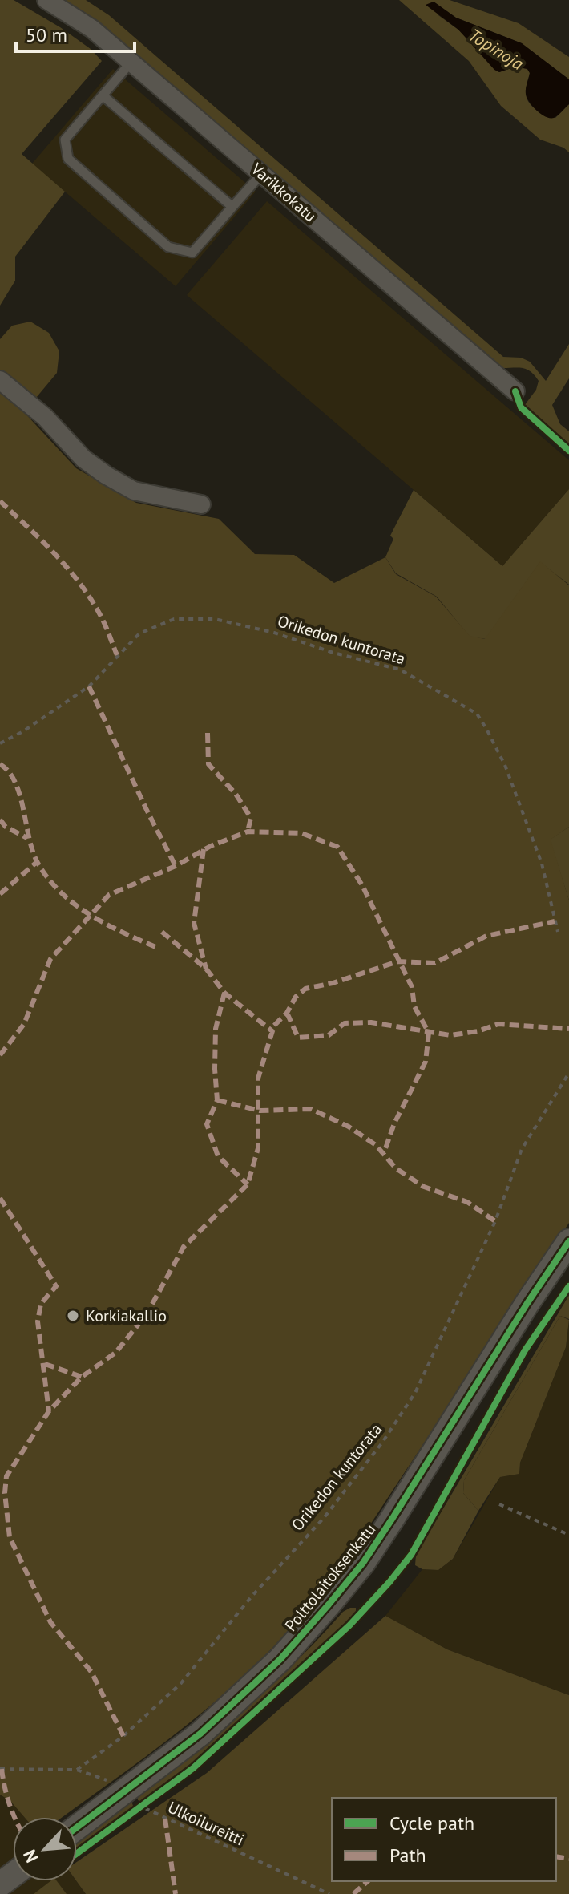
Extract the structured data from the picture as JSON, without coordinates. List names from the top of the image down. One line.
{"streets":{"street":["Varikkokatu","Polttolaitoksenkatu"],"path":["Orikedon kuntorata"],"cycle path":["Ulkoilureitti"]},"crossings":[["Orikedon kuntorata","Ulkoilureitti"],["Polttolaitoksenkatu","Ulkoilureitti"]],"water":["Topinoja"],"places":["Korkiakallio"],"legend":["Cycle path","Path"],"scale_bar":"50 m","north":"bottom left"}
